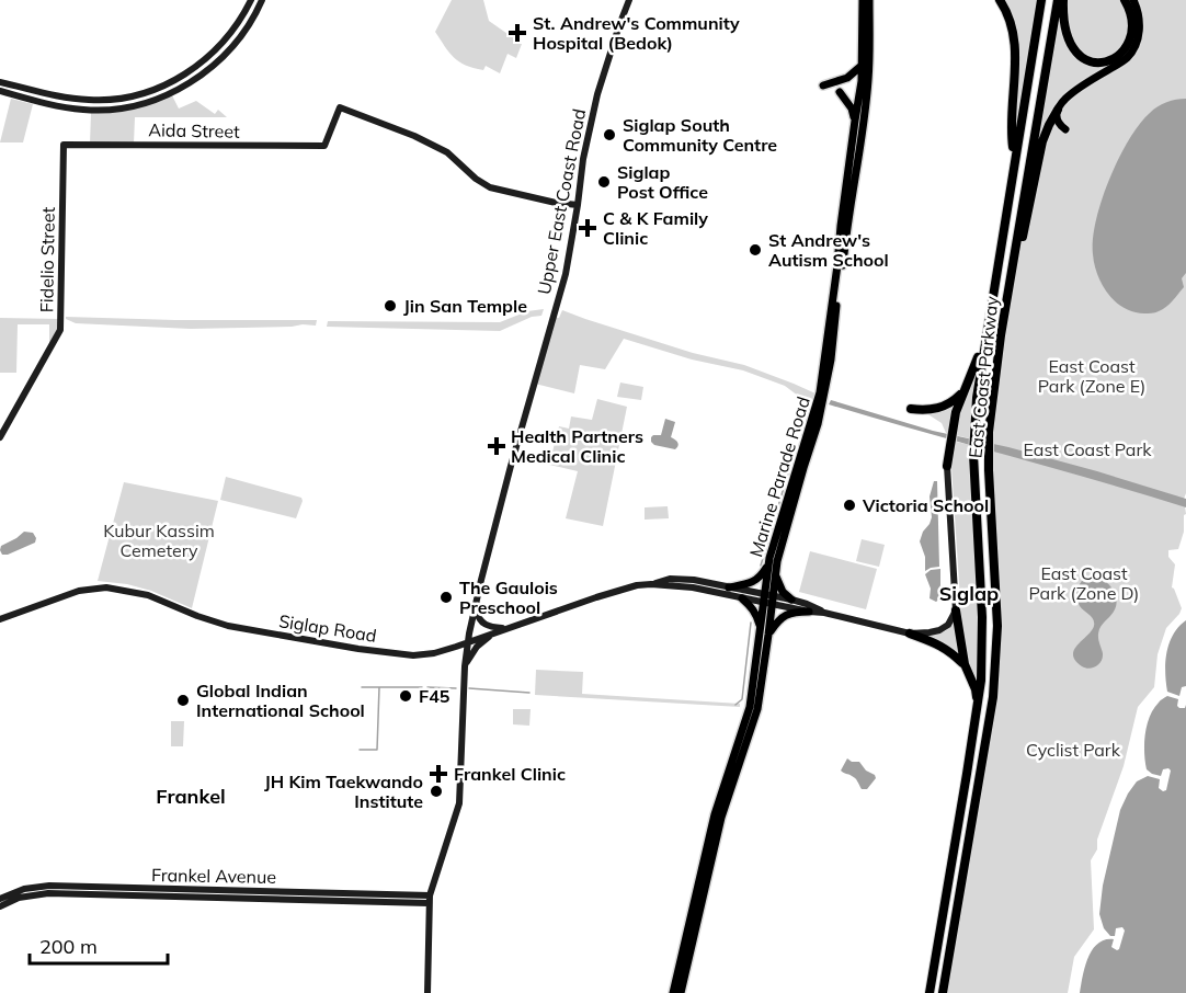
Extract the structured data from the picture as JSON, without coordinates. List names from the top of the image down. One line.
{"streets":{"highway":["East Coast Parkway"],"main road":["Aida Street","Upper East Coast Road","Fidelio Street","Marine Parade Road","Siglap Road","Frankel Avenue"]},"crossings":[["Aida Street","Upper East Coast Road"],["Aida Street","Fidelio Street"],["Marine Parade Road","Siglap Road"]],"districts":["Siglap","Frankel"],"parks":["East Coast Park (Zone E)","East Coast Park","Kubur Kassim Cemetery","East Coast Park (Zone D)","Cyclist Park"],"places":{"health":["St. Andrew's Community Hospital (Bedok)","C & K Family Clinic","Health Partners Medical Clinic","Frankel Clinic"],"other":["Siglap South Community Centre","Siglap Post Office","St Andrew's Autism School","Jin San Temple","Victoria School","The Gaulois Preschool","F45","Global Indian International School","JH Kim Taekwando Institute"]},"scale_bar":"200 m"}
